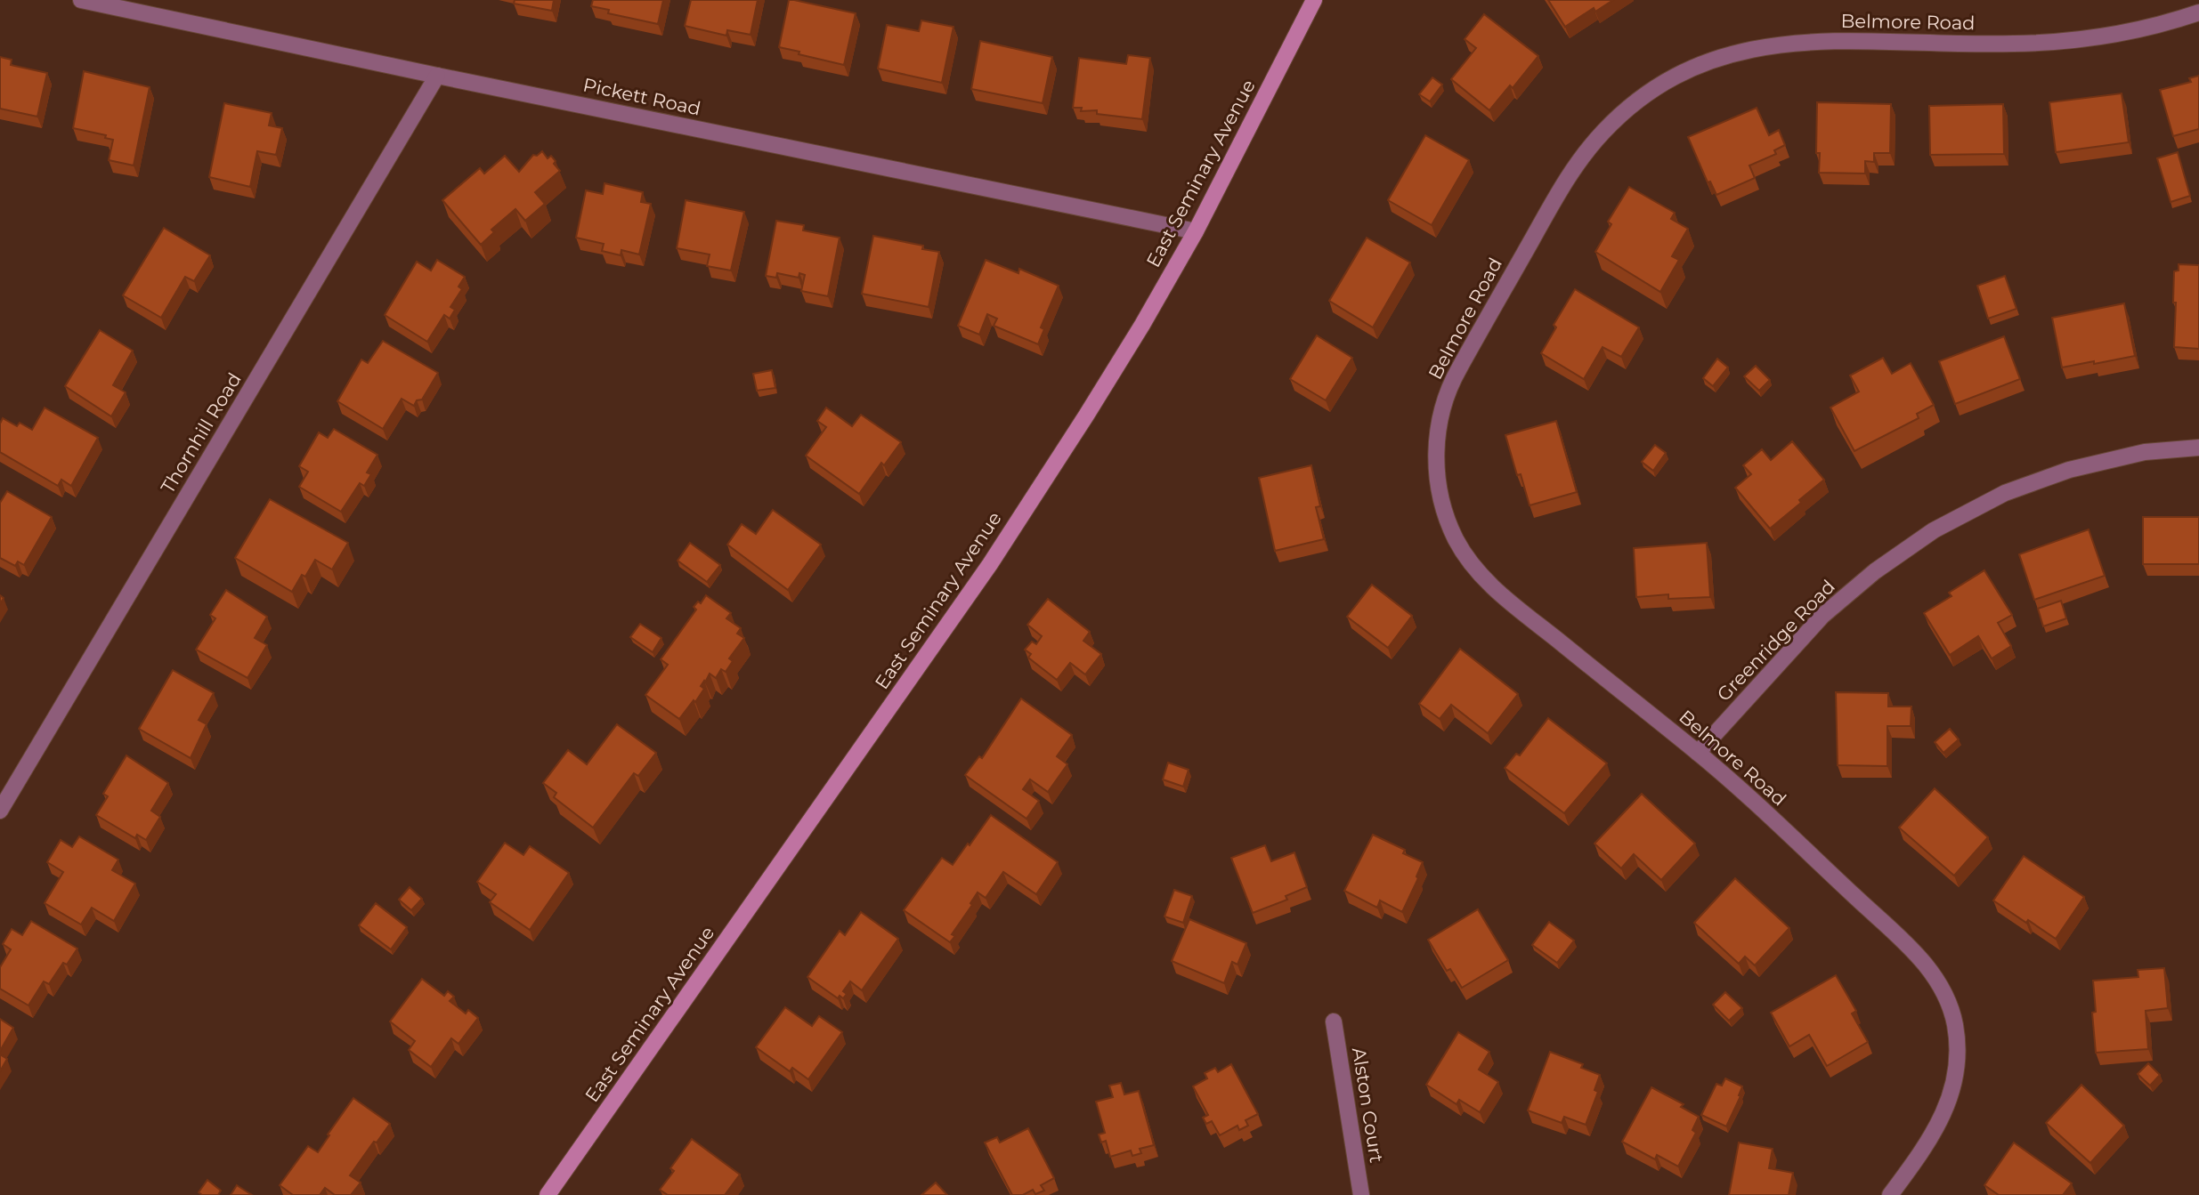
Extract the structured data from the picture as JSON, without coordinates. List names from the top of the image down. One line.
{"streets":{"street":["Belmore Road","Pickett Road","East Seminary Avenue","Thornhill Road","Greenridge Road","Alston Court"]},"crossings":[["Belmore Road","Greenridge Road"],["Pickett Road","East Seminary Avenue"],["Pickett Road","Thornhill Road"]]}
